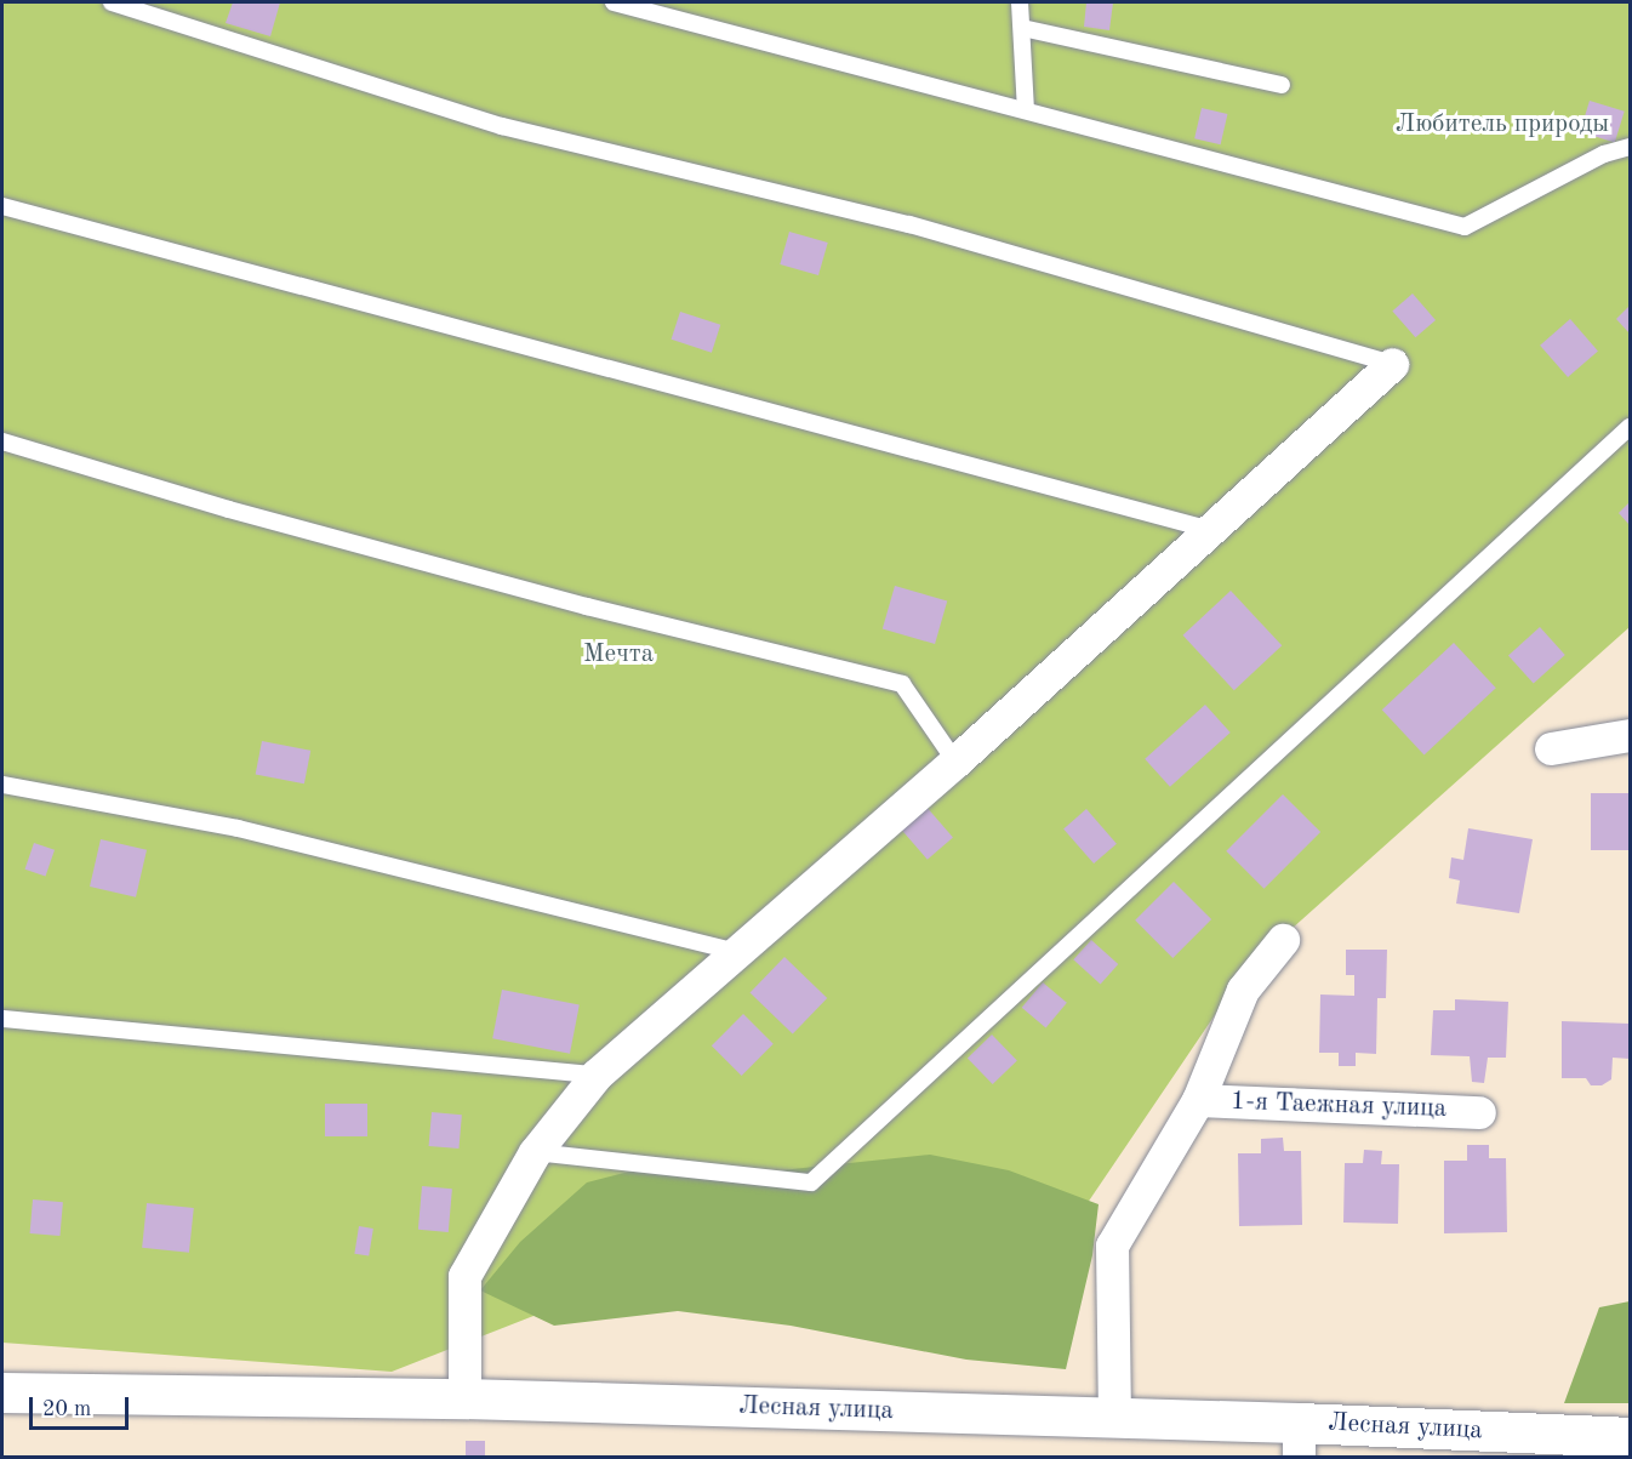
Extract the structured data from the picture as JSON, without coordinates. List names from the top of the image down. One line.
{"streets":{"street":["1-я Таежная улица","Лесная улица"]},"parks":["Любитель природы","Мечта"],"scale_bar":"20 m"}
